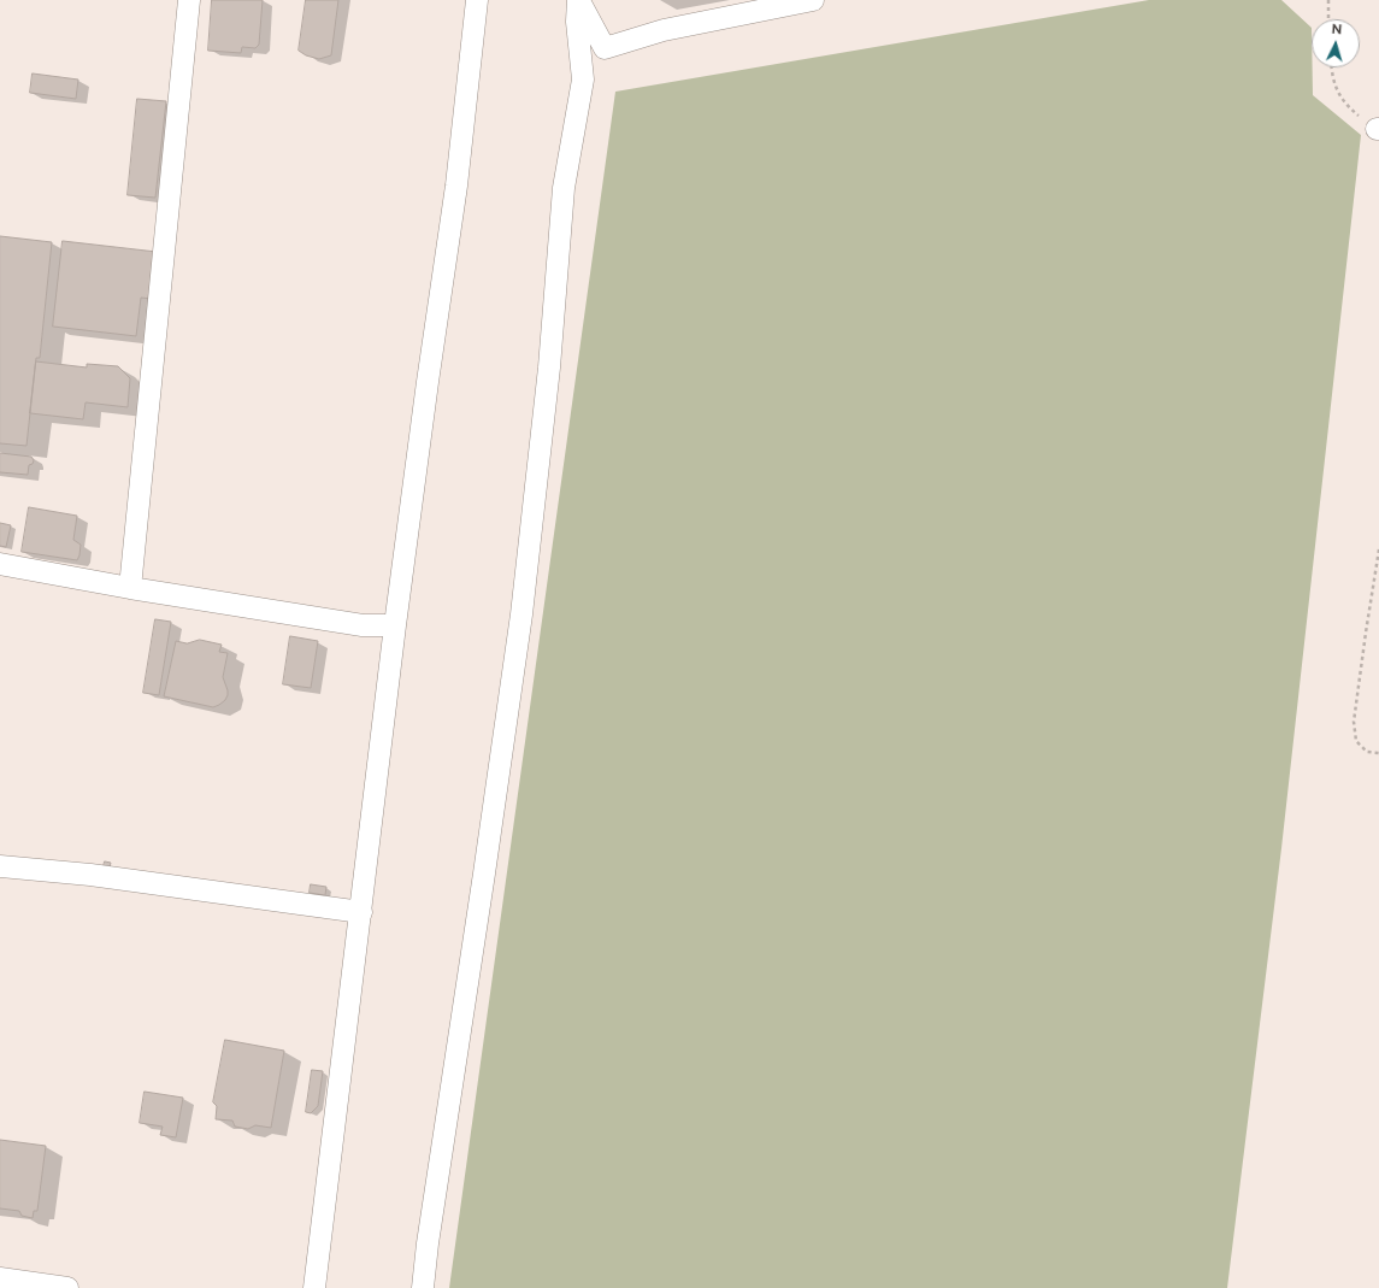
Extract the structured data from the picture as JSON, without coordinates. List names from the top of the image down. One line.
{"north":"top"}
